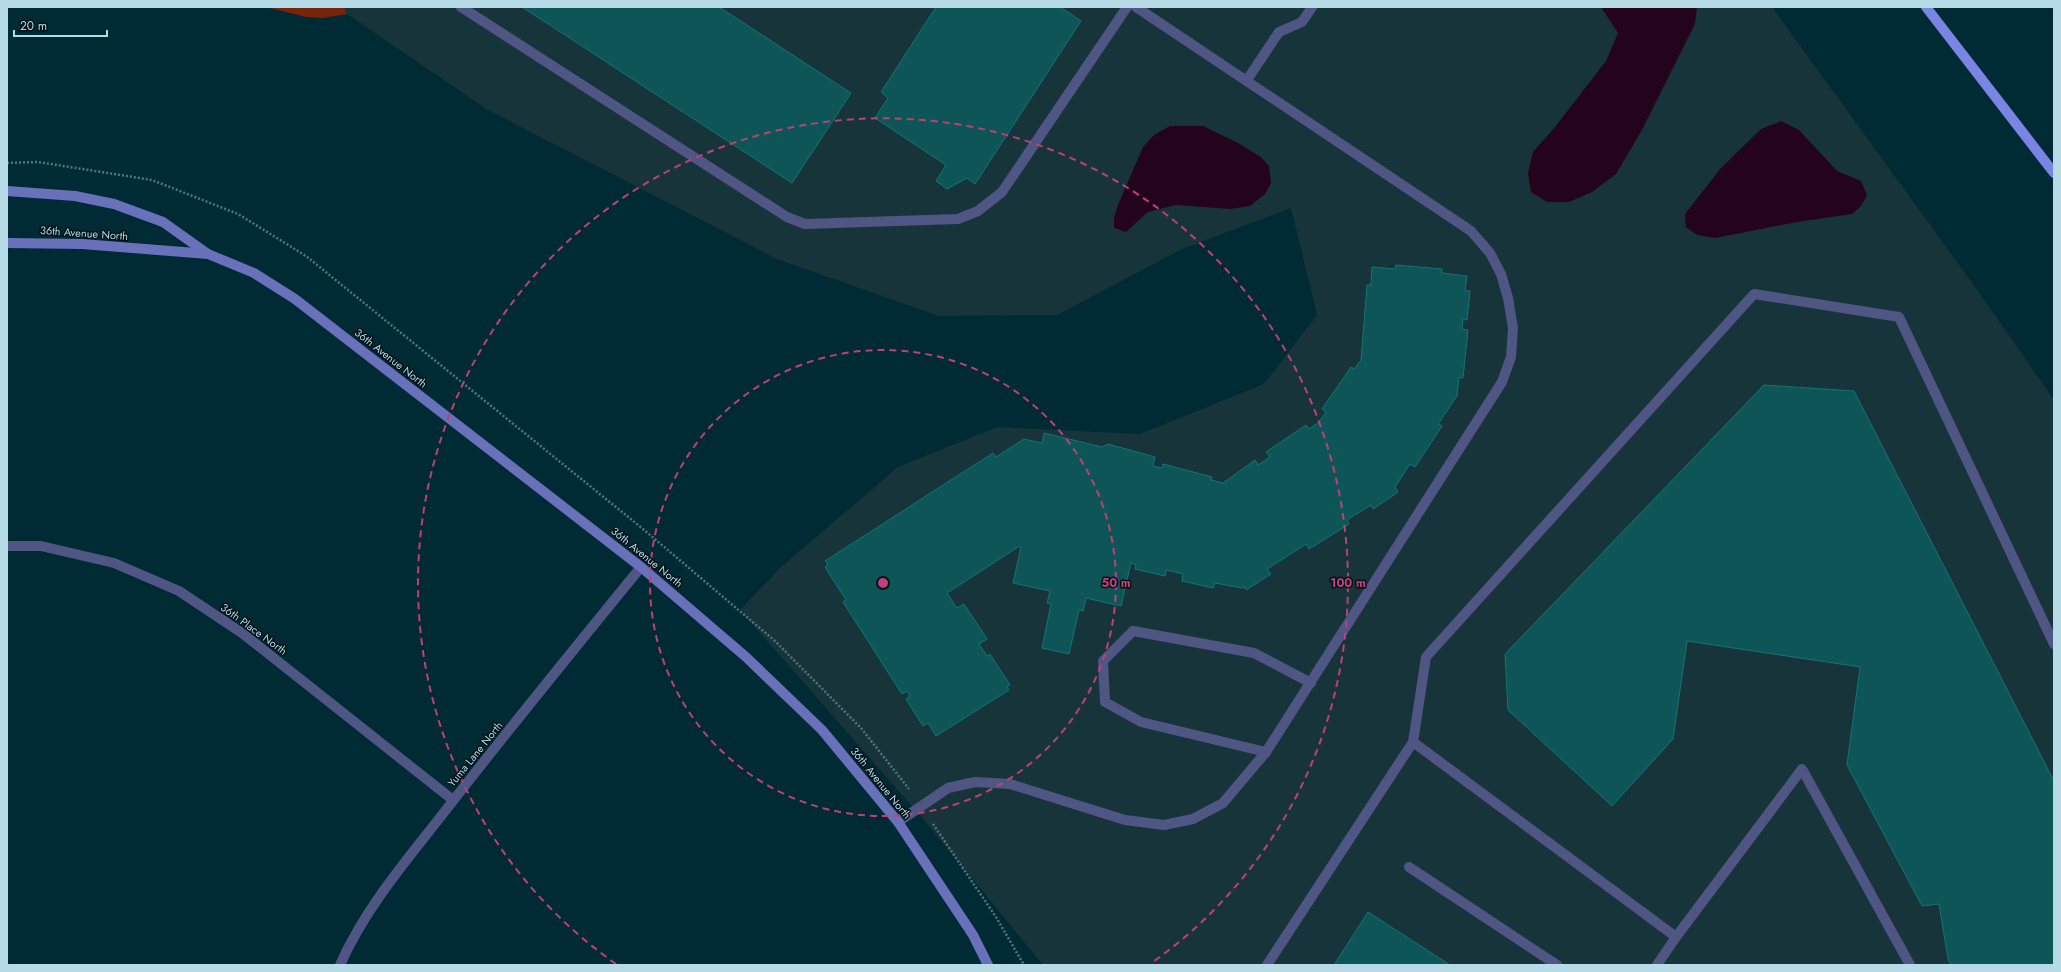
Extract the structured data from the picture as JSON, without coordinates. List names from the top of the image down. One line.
{"streets":{"street":["36th Avenue North","36th Place North","Yuma Lane North"]},"crossings":[["36th Avenue North","Yuma Lane North"],["36th Place North","Yuma Lane North"]],"scale_bar":"20 m","rings":["50 m","100 m"]}
